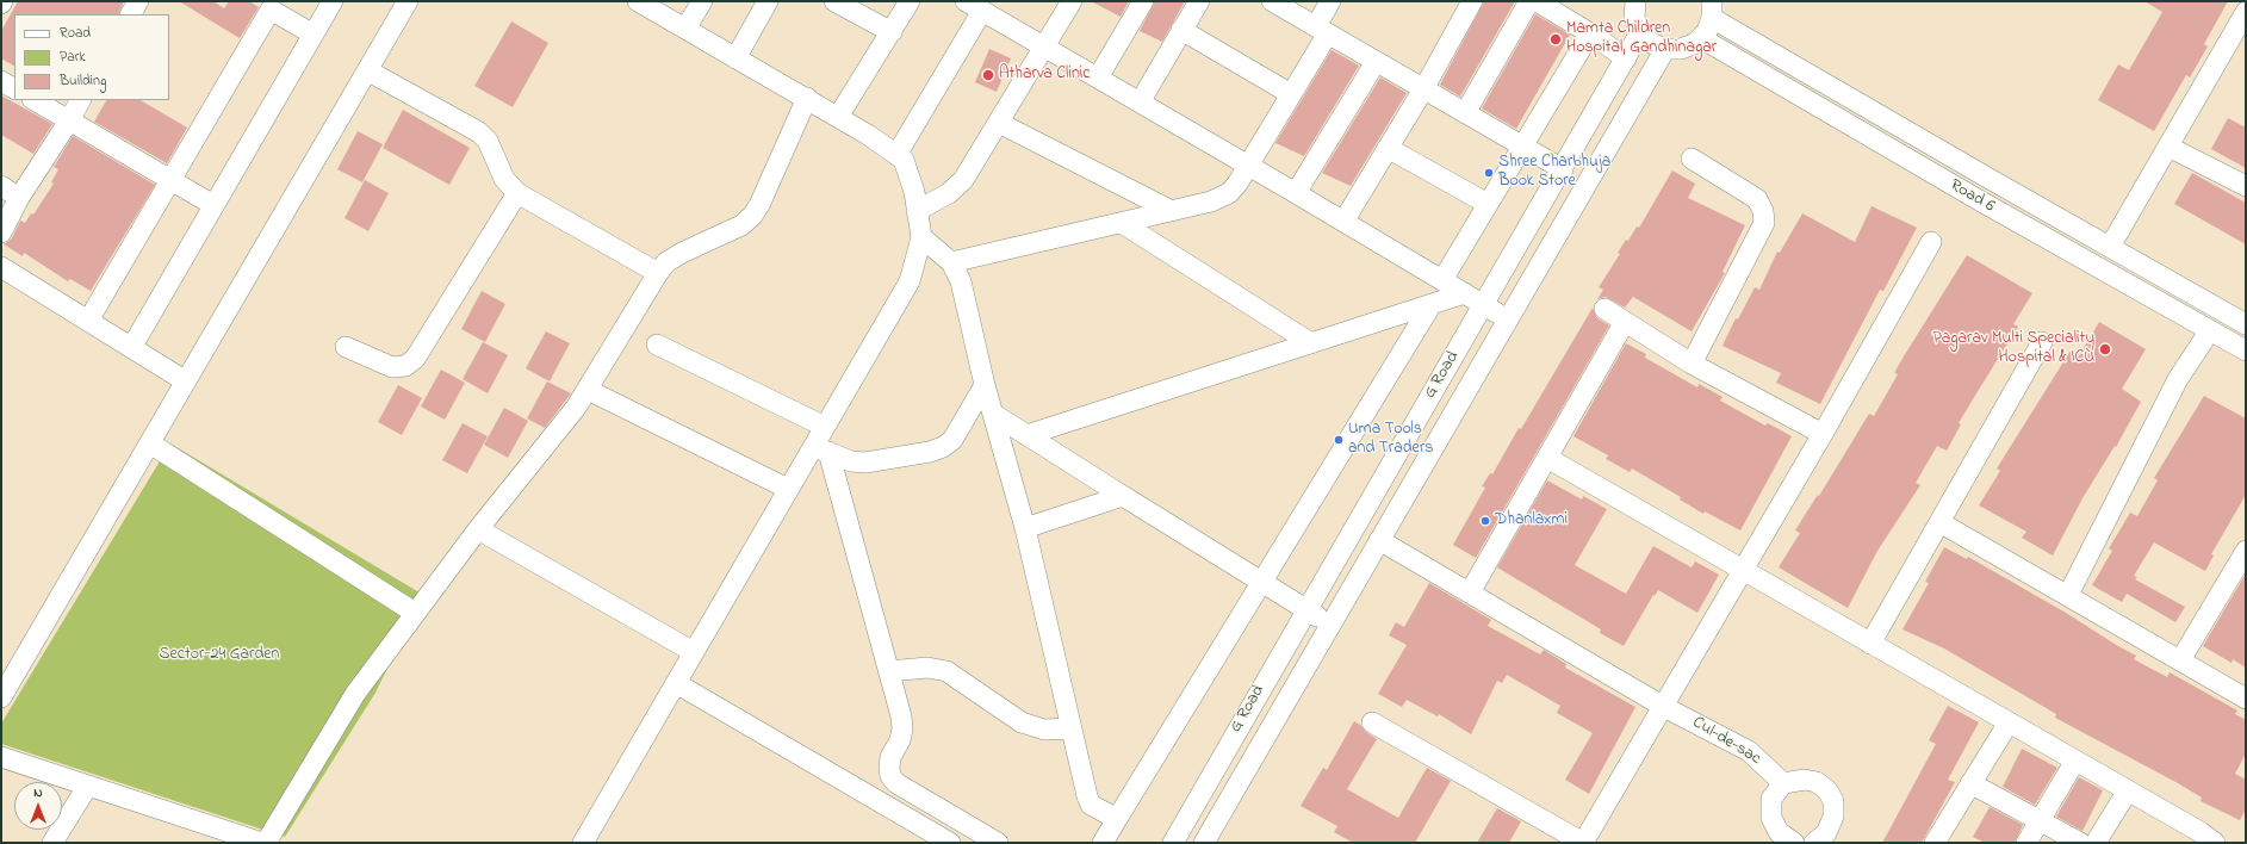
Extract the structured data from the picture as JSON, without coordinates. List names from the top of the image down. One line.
{"streets":{"street":["Road 6","G Road","Cul-de-sac"]},"crossings":[["G Road","Cul-de-sac"]],"parks":["Sector-24 Garden"],"places":["Mamta Children Hospital, Gandhinagar","Atharva Clinic","Shree Charbhuja Book Store","Pagarav Multi Speciality Hospital & ICU","Uma Tools and Traders","Dhanlaxmi"],"legend":["Road","Park","Building"],"north":"top"}
